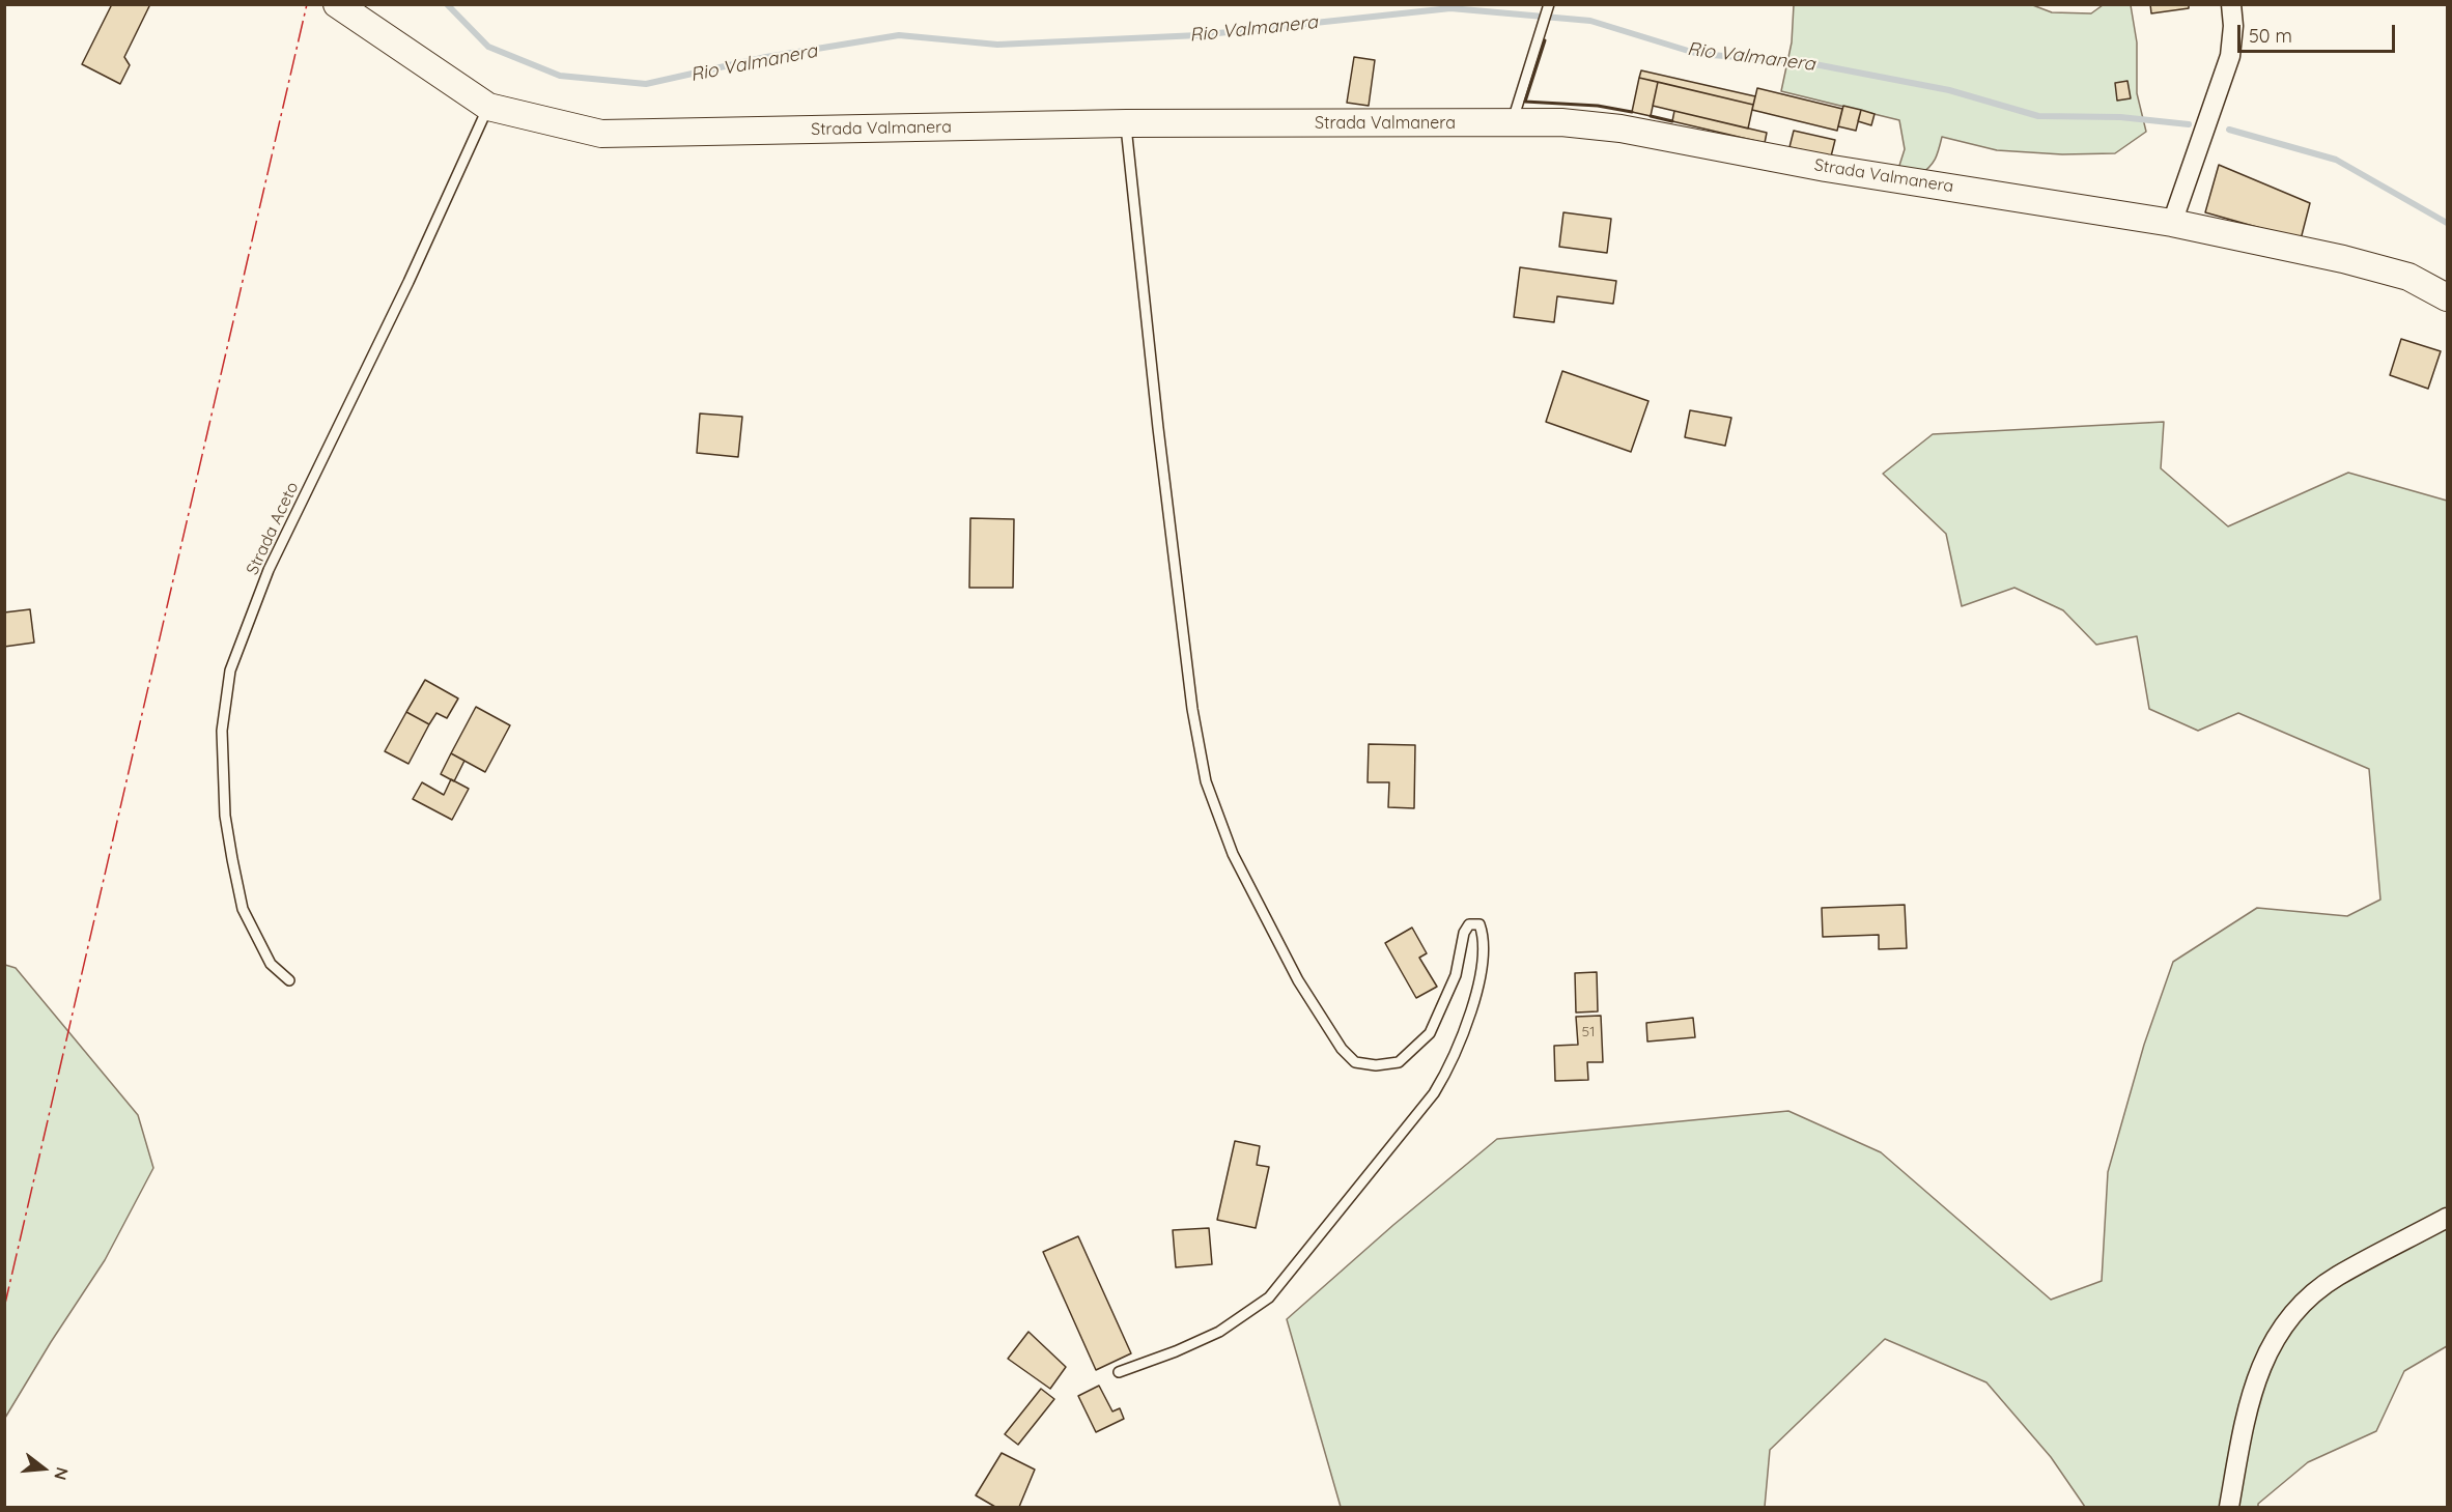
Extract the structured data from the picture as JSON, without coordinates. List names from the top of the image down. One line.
{"streets":{"street":["Strada Valmanera"],"lane":["Strada Aceto"]},"crossings":[["Strada Valmanera","Strada Aceto"]],"water":["Rio Valmanera"],"house_numbers":["51"],"scale_bar":"50 m","north":"right"}
